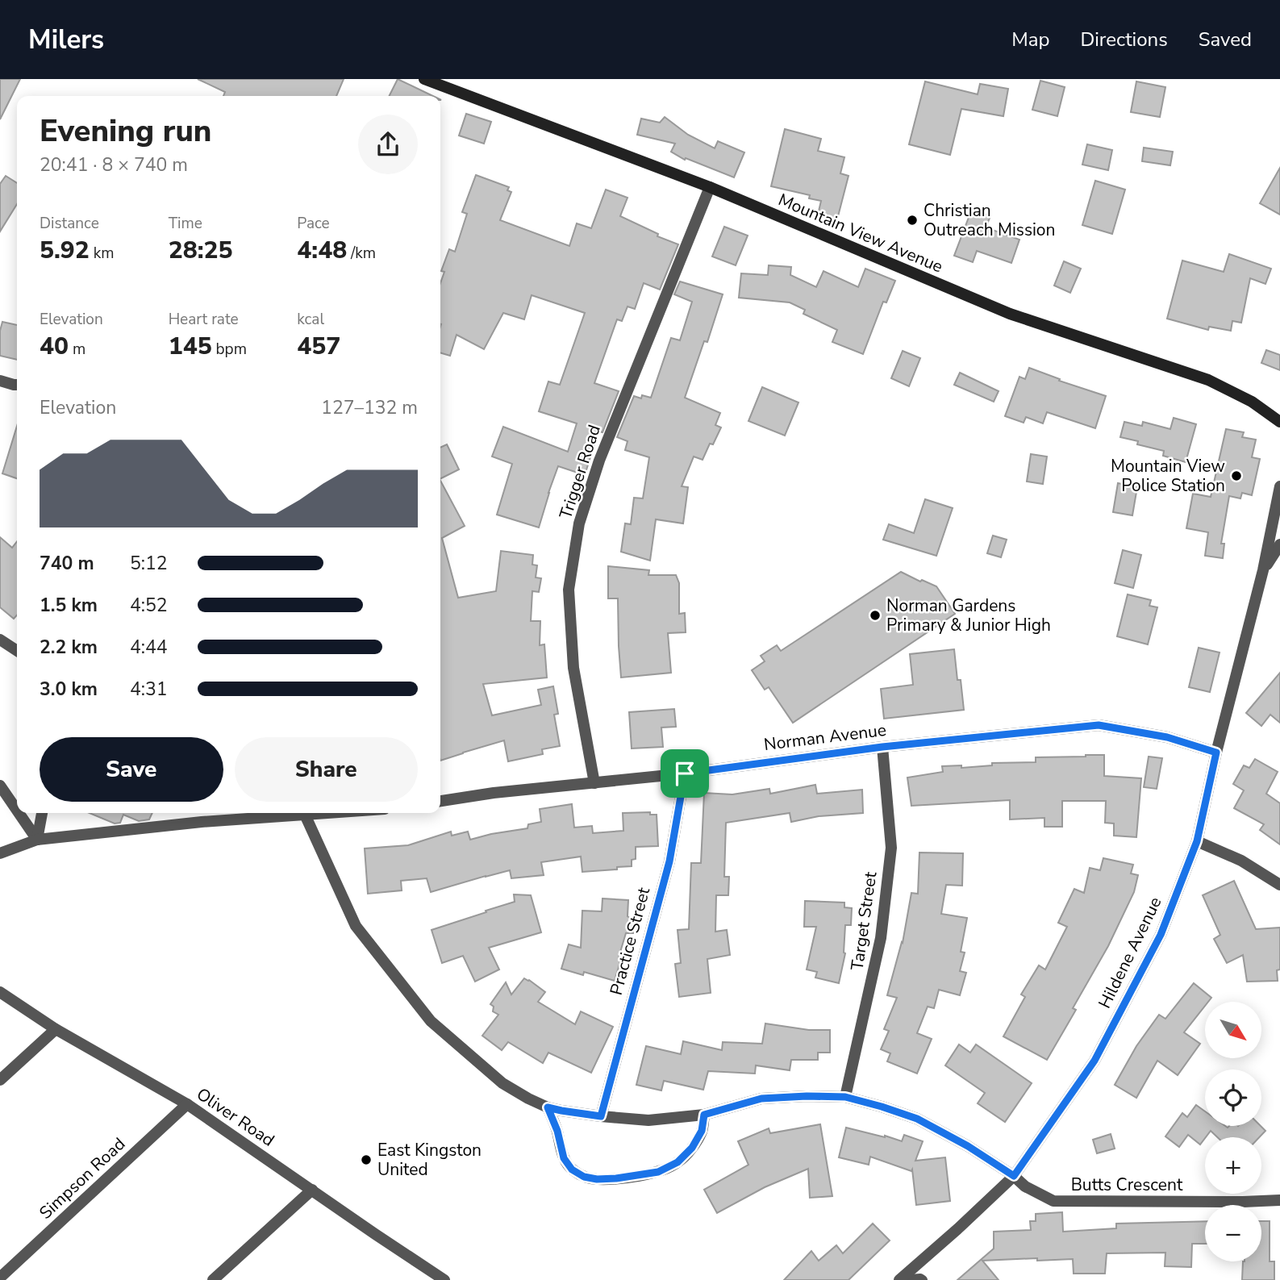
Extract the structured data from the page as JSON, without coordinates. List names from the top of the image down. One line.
{"streets":{"main road":["Mountain View Avenue"],"street":["Trigger Road","Norman Avenue","Target Street","Practice Street","Hildene Avenue","Oliver Road","Simpson Road","Butts Crescent"]},"crossings":[["Mountain View Avenue","Trigger Road"],["Trigger Road","Norman Avenue"],["Norman Avenue","Target Street"],["Norman Avenue","Practice Street"],["Norman Avenue","Hildene Avenue"],["Target Street","Butts Crescent"],["Practice Street","Butts Crescent"],["Hildene Avenue","Butts Crescent"],["Oliver Road","Simpson Road"]],"places":["Christian Outreach Mission","Mountain View Police Station","Norman Gardens Primary & Junior High","East Kingston United"],"north":"bottom right","page":{"header":"Milers","nav":["Map","Directions","Saved"],"heading":["Evening run","20:41 · 8 × 740 m"],"stats":[["Distance","5.92 km"],["Time","28:25"],["Pace","4:48 /km"],["Elevation","40 m"],["Heart rate","145 bpm"],["kcal","457"]],"chart":["Elevation","127–132 m"],"list":[{"name":"740 m","note":"5:12"},{"name":"1.5 km","note":"4:52"},{"name":"2.2 km","note":"4:44"},{"name":"3.0 km","note":"4:31"}],"buttons":["Save","Share"],"map_buttons":["+","−"]}}
